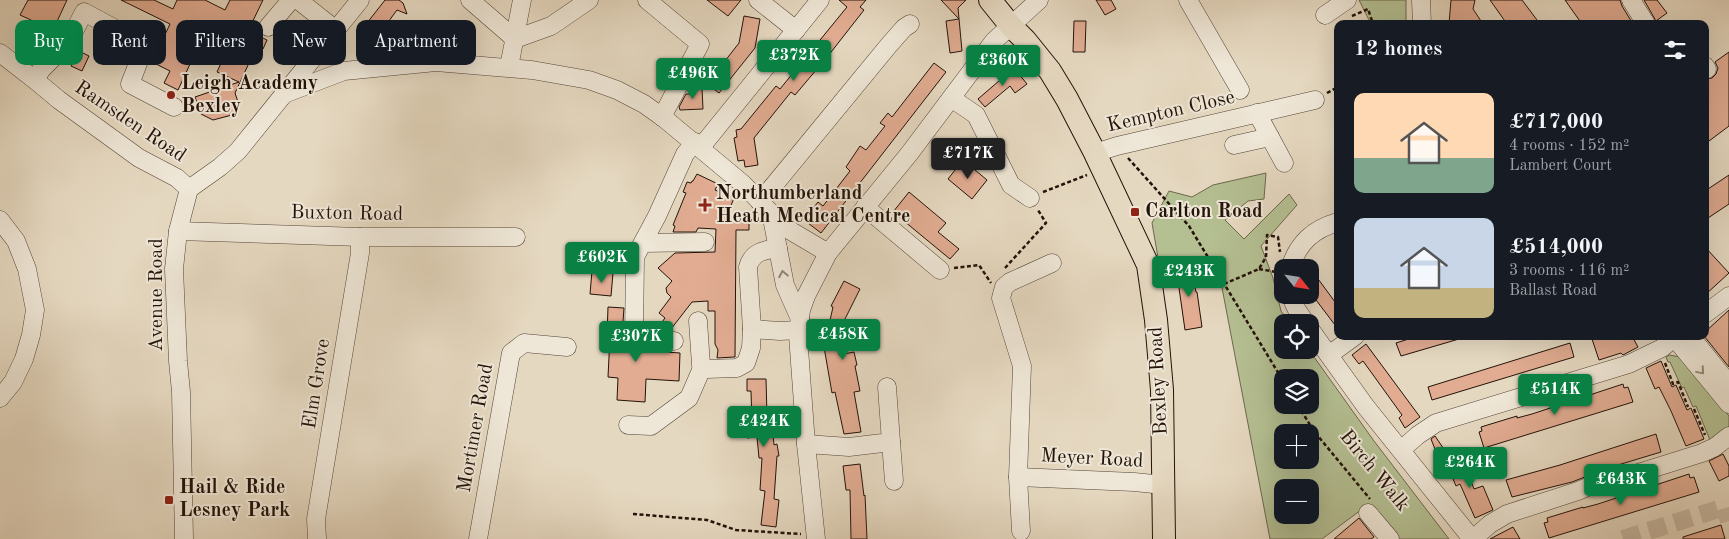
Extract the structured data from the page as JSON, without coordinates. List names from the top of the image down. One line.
{"streets":{"main road":["Bexley Road"],"street":["Kempton Close","Ramsden Road","Buxton Road","Avenue Road","Elm Grove","Mortimer Road","Meyer Road","Birch Walk"]},"crossings":[["Kempton Close","Bexley Road"],["Ramsden Road","Avenue Road"],["Buxton Road","Avenue Road"],["Buxton Road","Elm Grove"],["Bexley Road","Meyer Road"]],"places":{"other":["Leigh Academy Bexley"],"health":["Northumberland Heath Medical Centre"],"transit":["Carlton Road","Hail & Ride Lesney Park"]},"north":"bottom right","page":{"chip":["Buy","Rent","Filters","New","Apartment"],"heading":"12 homes","price":["£372K","£360K","£496K","£717K","£602K","£243K","£458K","£307K","£514K","£424K","£264K","£643K"],"list":[{"name":"£717,000","note":"4 rooms · 152 m² · Lambert Court"},{"name":"£514,000","note":"3 rooms · 116 m² · Ballast Road"}],"map_buttons":["+","−"]}}
